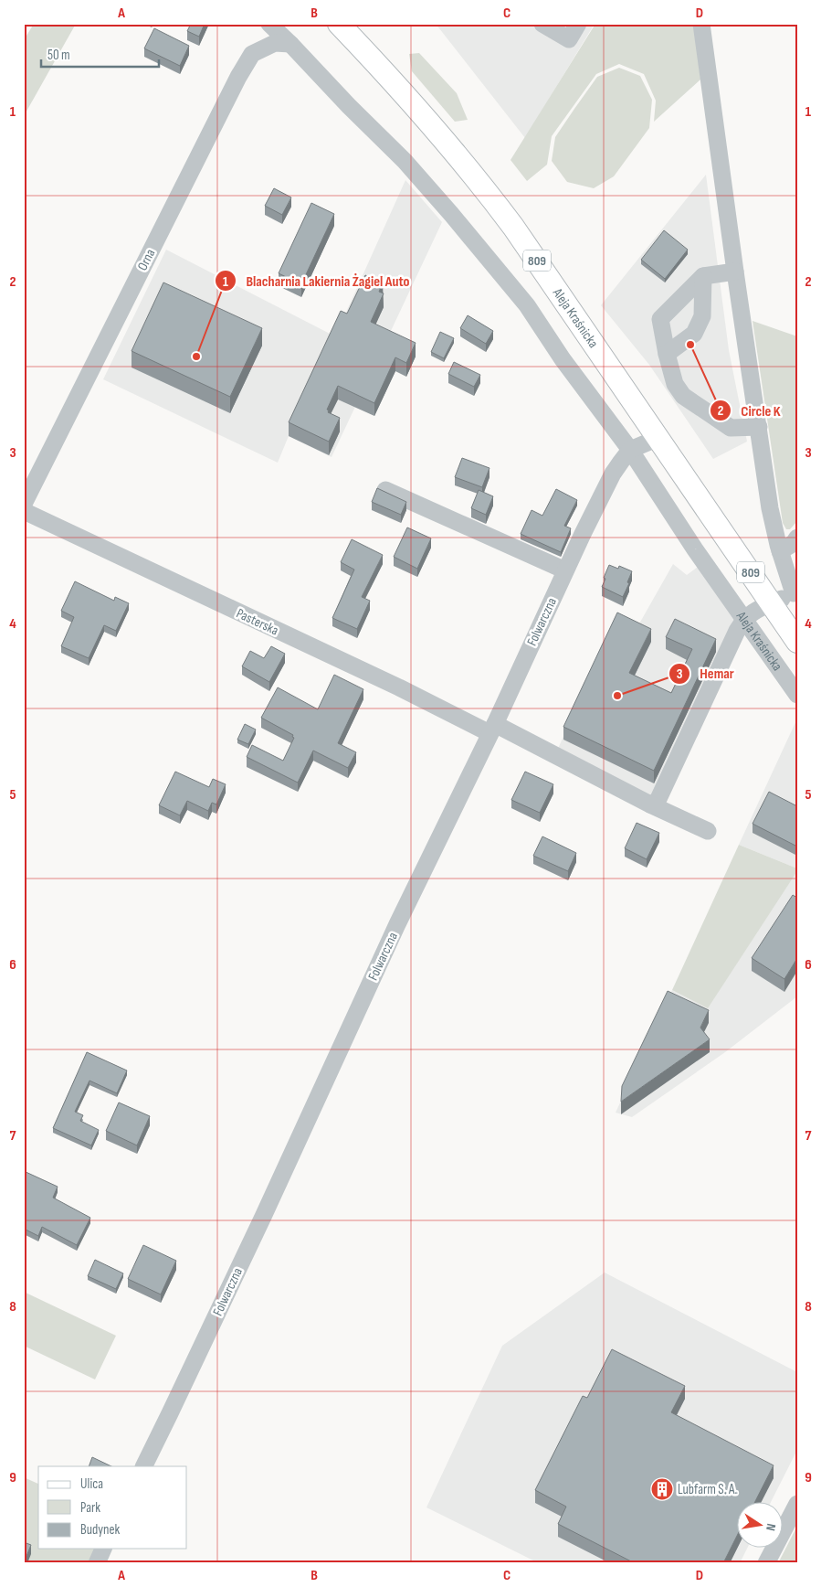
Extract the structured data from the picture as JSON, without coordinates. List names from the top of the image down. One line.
{"streets":{"main road":["809","Aleja Kraśnicka"],"street":["Orna","Pasterska","Folwarczna"]},"crossings":[["Orna","Aleja Kraśnicka"],["809","Aleja Kraśnicka"],["Aleja Kraśnicka","Folwarczna"],["Pasterska","Folwarczna"]],"places":{"other":["Circle K","Blacharnia Lakiernia Żagiel Auto","Hemar"],"building":["Lubfarm S. A."]},"legend":["Ulica","Park","Budynek"],"scale_bar":"50 m","north":"right","grid":{"columns":["A","B","C","D"],"rows":["1","2","3","4","5","6","7","8","9"]}}
